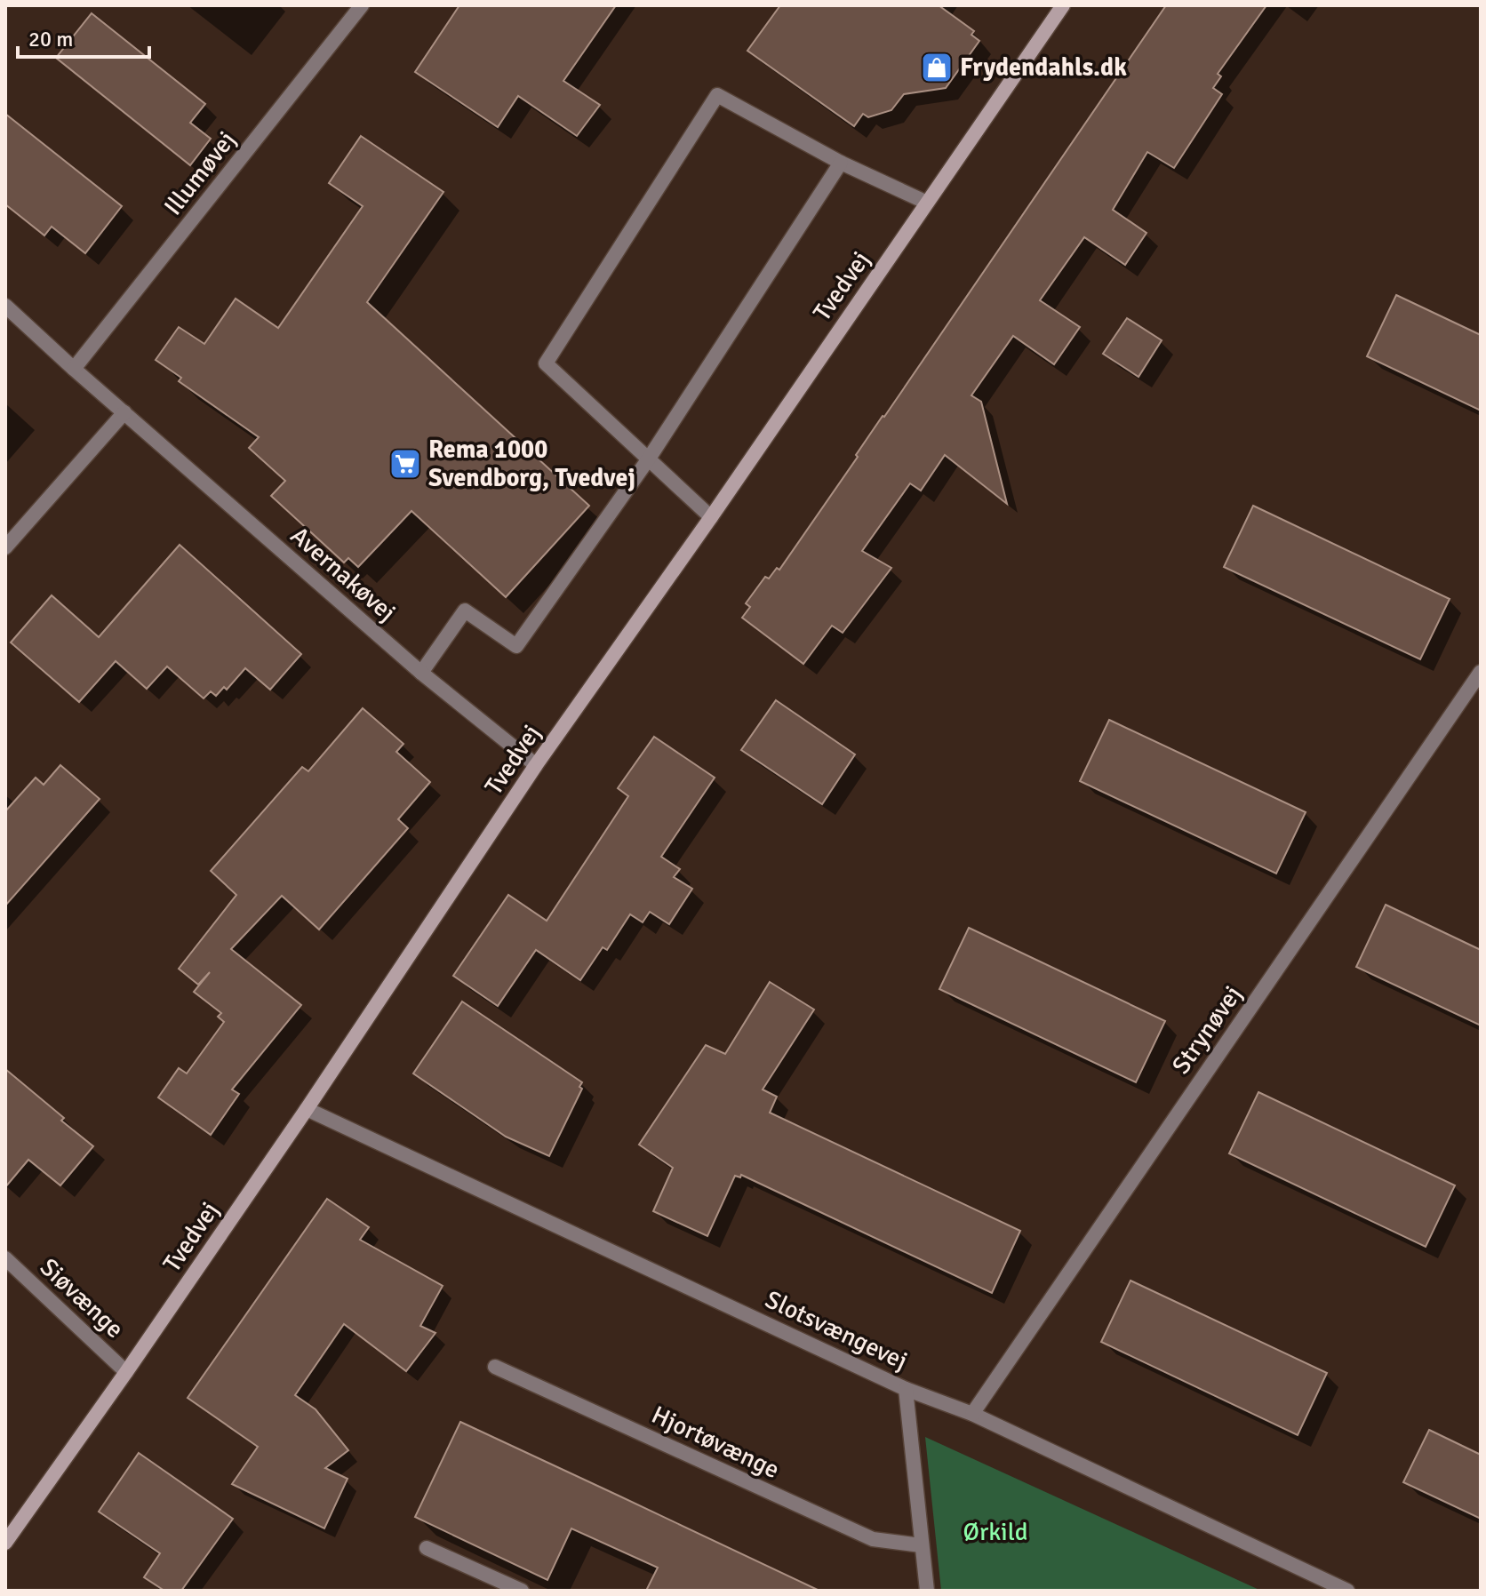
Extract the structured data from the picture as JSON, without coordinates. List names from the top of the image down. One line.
{"streets":{"street":["Illumøvej","Tvedvej","Avernakøvej","Strynøvej","Siøvænge","Slotsvængevej","Hjortøvænge"]},"crossings":[["Illumøvej","Avernakøvej"],["Tvedvej","Avernakøvej"],["Tvedvej","Siøvænge"],["Tvedvej","Slotsvængevej"],["Strynøvej","Slotsvængevej"]],"parks":["Ørkild"],"places":{"shop":["Frydendahls.dk"],"supermarket":["Rema 1000 Svendborg, Tvedvej"]},"scale_bar":"20 m"}
